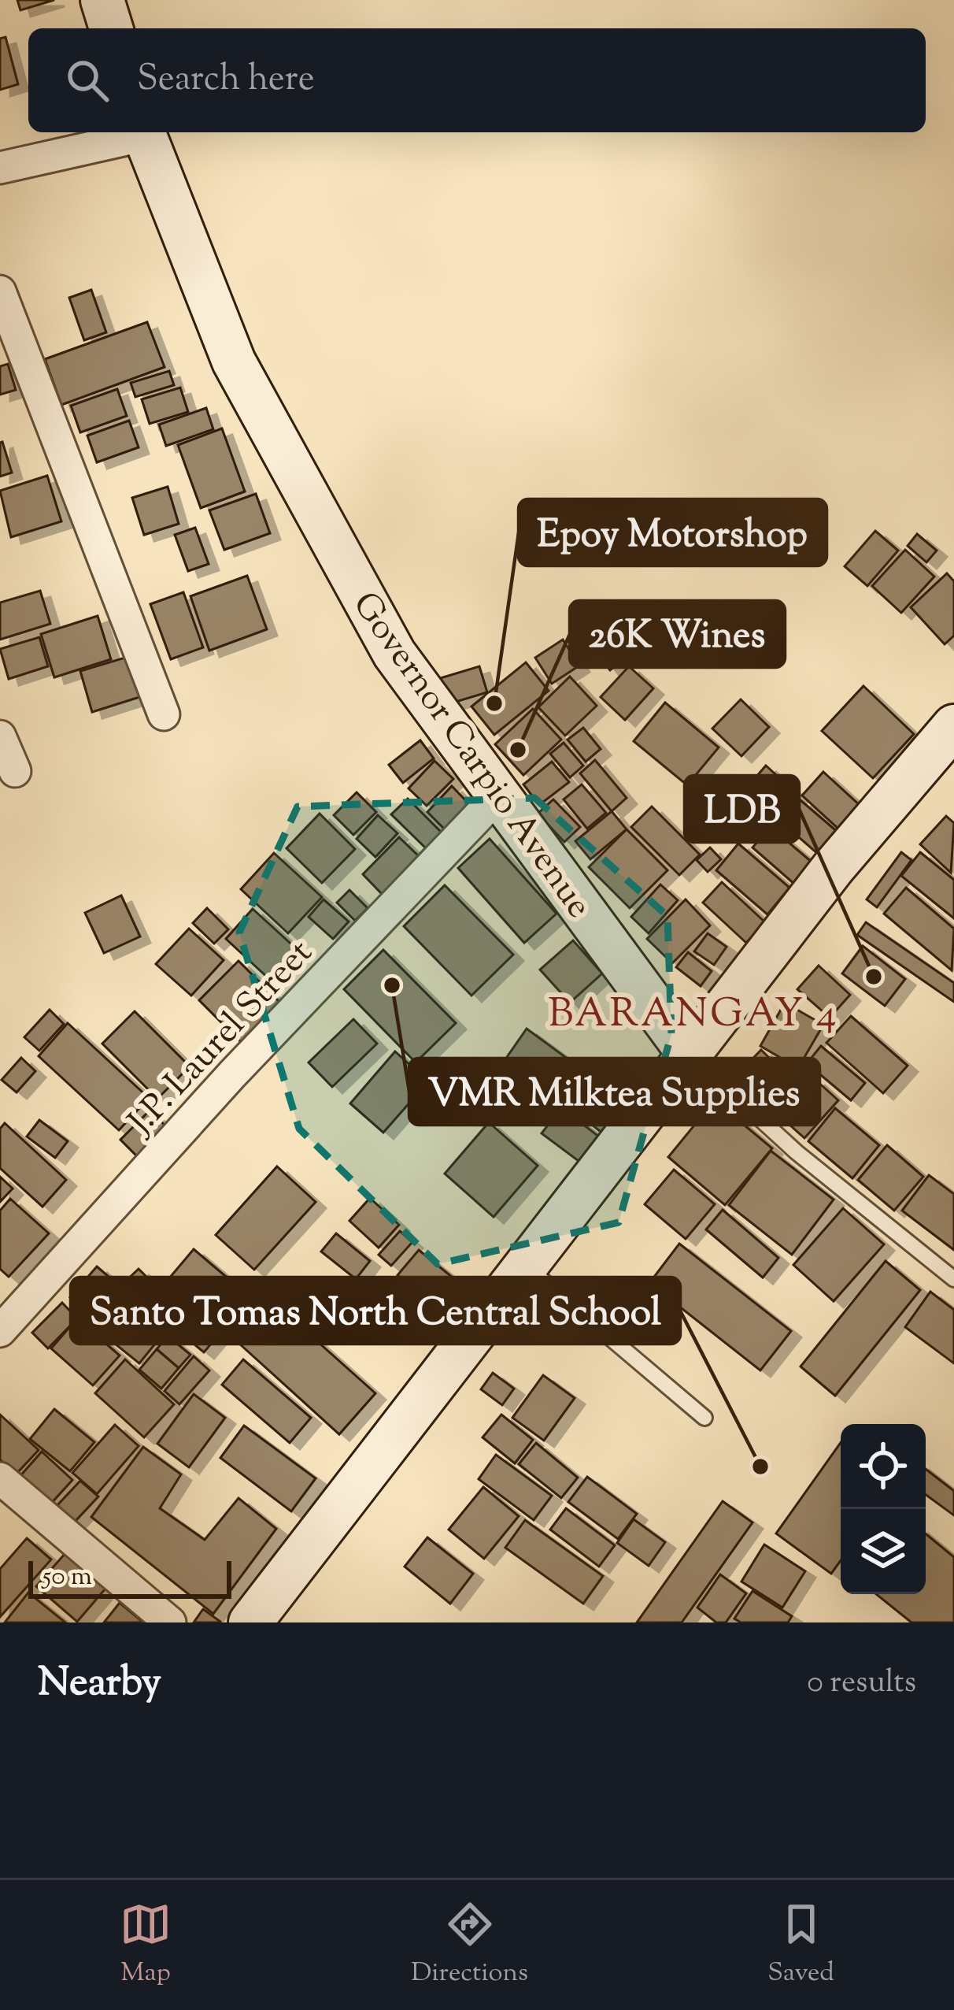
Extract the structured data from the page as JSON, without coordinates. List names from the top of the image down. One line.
{"streets":{"main road":["Governor Carpio Avenue"],"street":["J.P. Laurel Street"]},"crossings":[["Governor Carpio Avenue","J.P. Laurel Street"]],"districts":["BARANGAY 4"],"places":["Epoy Motorshop","26K Wines","LDB","VMR Milktea Supplies","Santo Tomas North Central School"],"scale_bar":"50 m","page":{"search":"Search here","scale":"50 m","heading":["Nearby","0 results"],"nav":["Map","Directions","Saved"]}}
